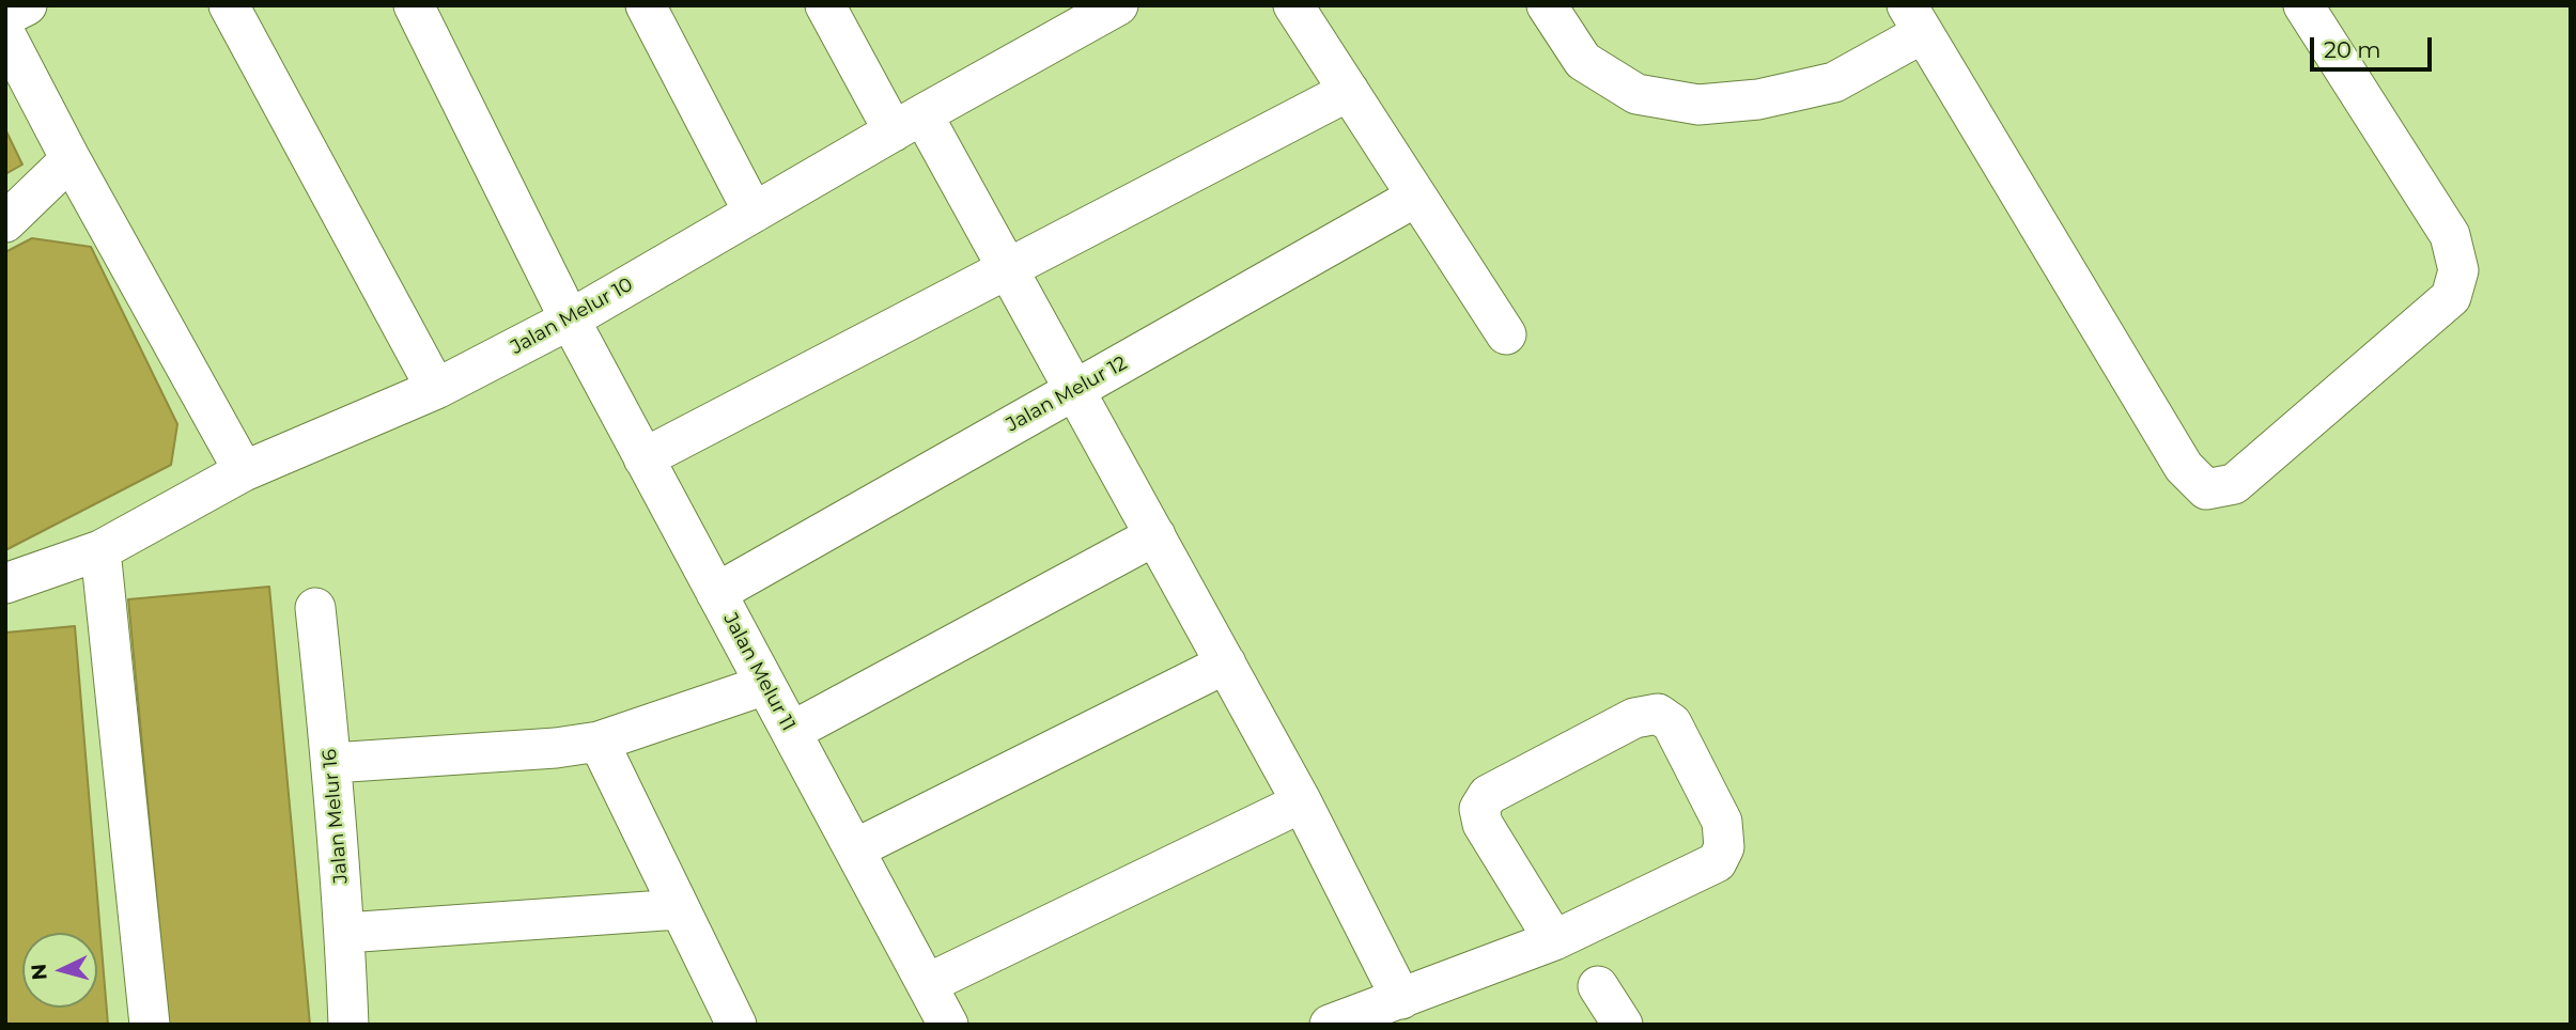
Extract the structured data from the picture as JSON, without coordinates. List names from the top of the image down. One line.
{"streets":{"street":["Jalan Melur 10","Jalan Melur 12","Jalan Melur 11","Jalan Melur 16"]},"crossings":[["Jalan Melur 10","Jalan Melur 11"],["Jalan Melur 12","Jalan Melur 11"]],"scale_bar":"20 m","north":"left"}
